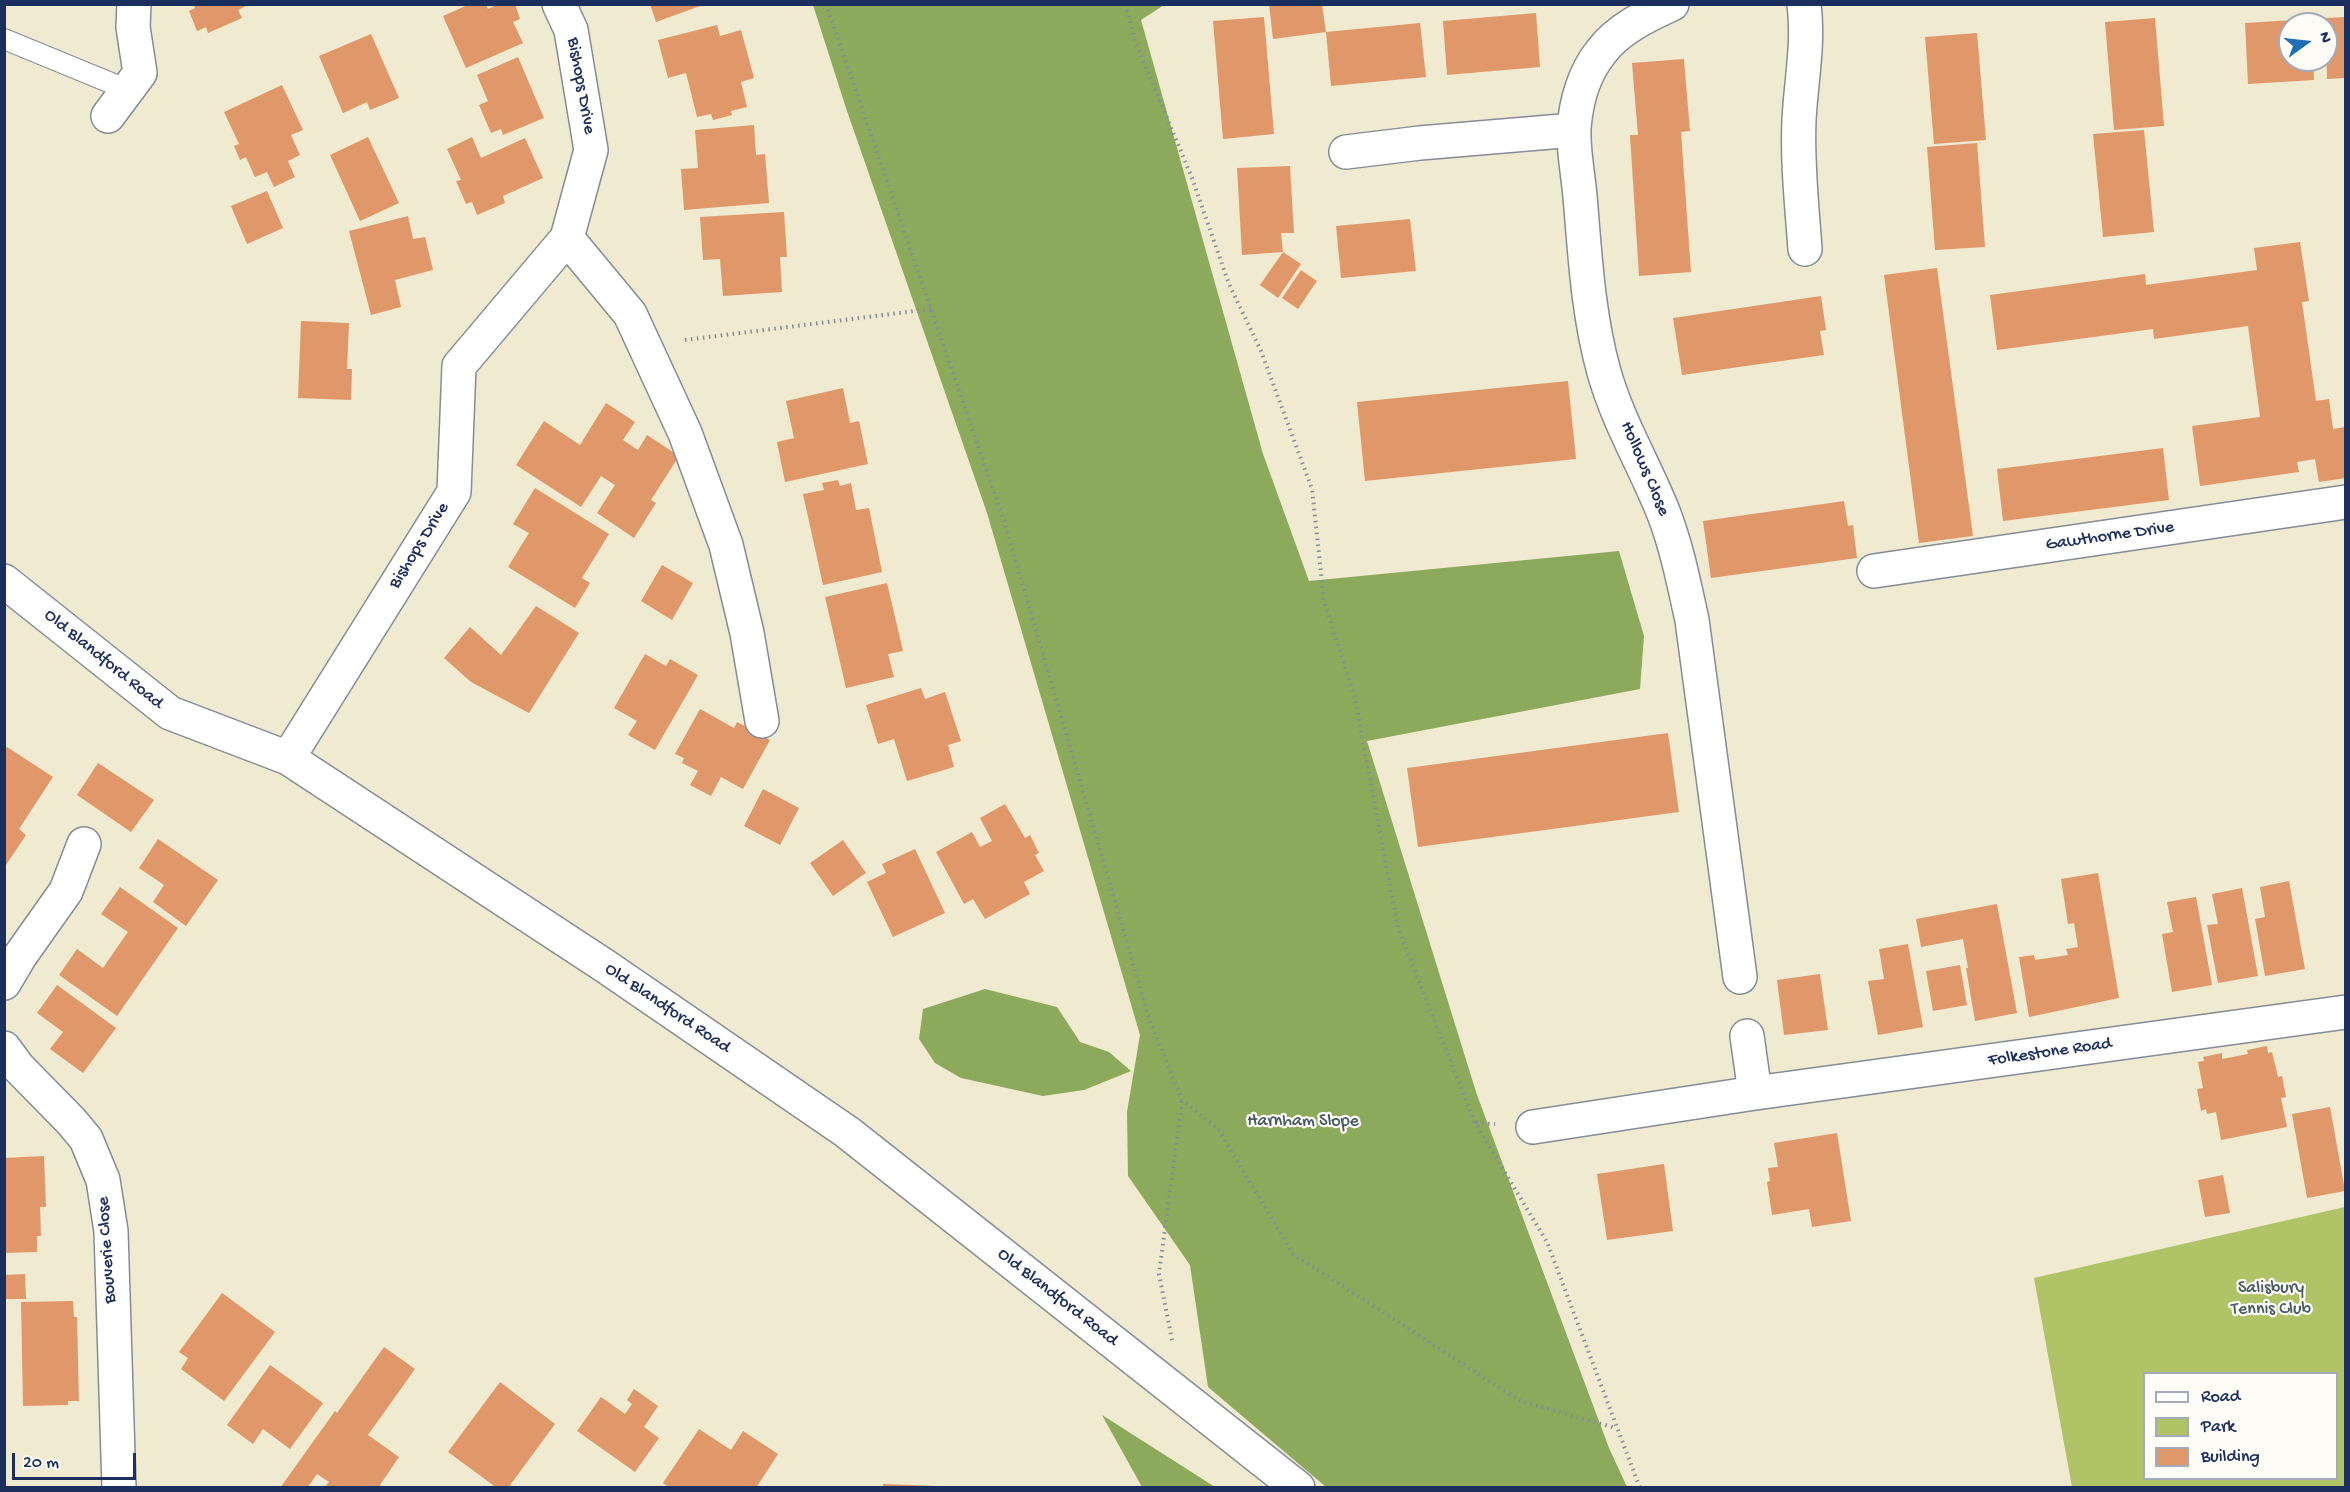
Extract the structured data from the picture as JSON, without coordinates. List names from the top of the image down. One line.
{"streets":{"street":["Bishops Drive","Hollows Close","Gawthorne Drive","Old Blandford Road","Folkestone Road","Bouverie Close"]},"crossings":[["Bishops Drive","Old Blandford Road"]],"parks":["Harnham Slope","Salisbury Tennis Club"],"legend":["Road","Park","Building"],"scale_bar":"20 m","north":"right"}
